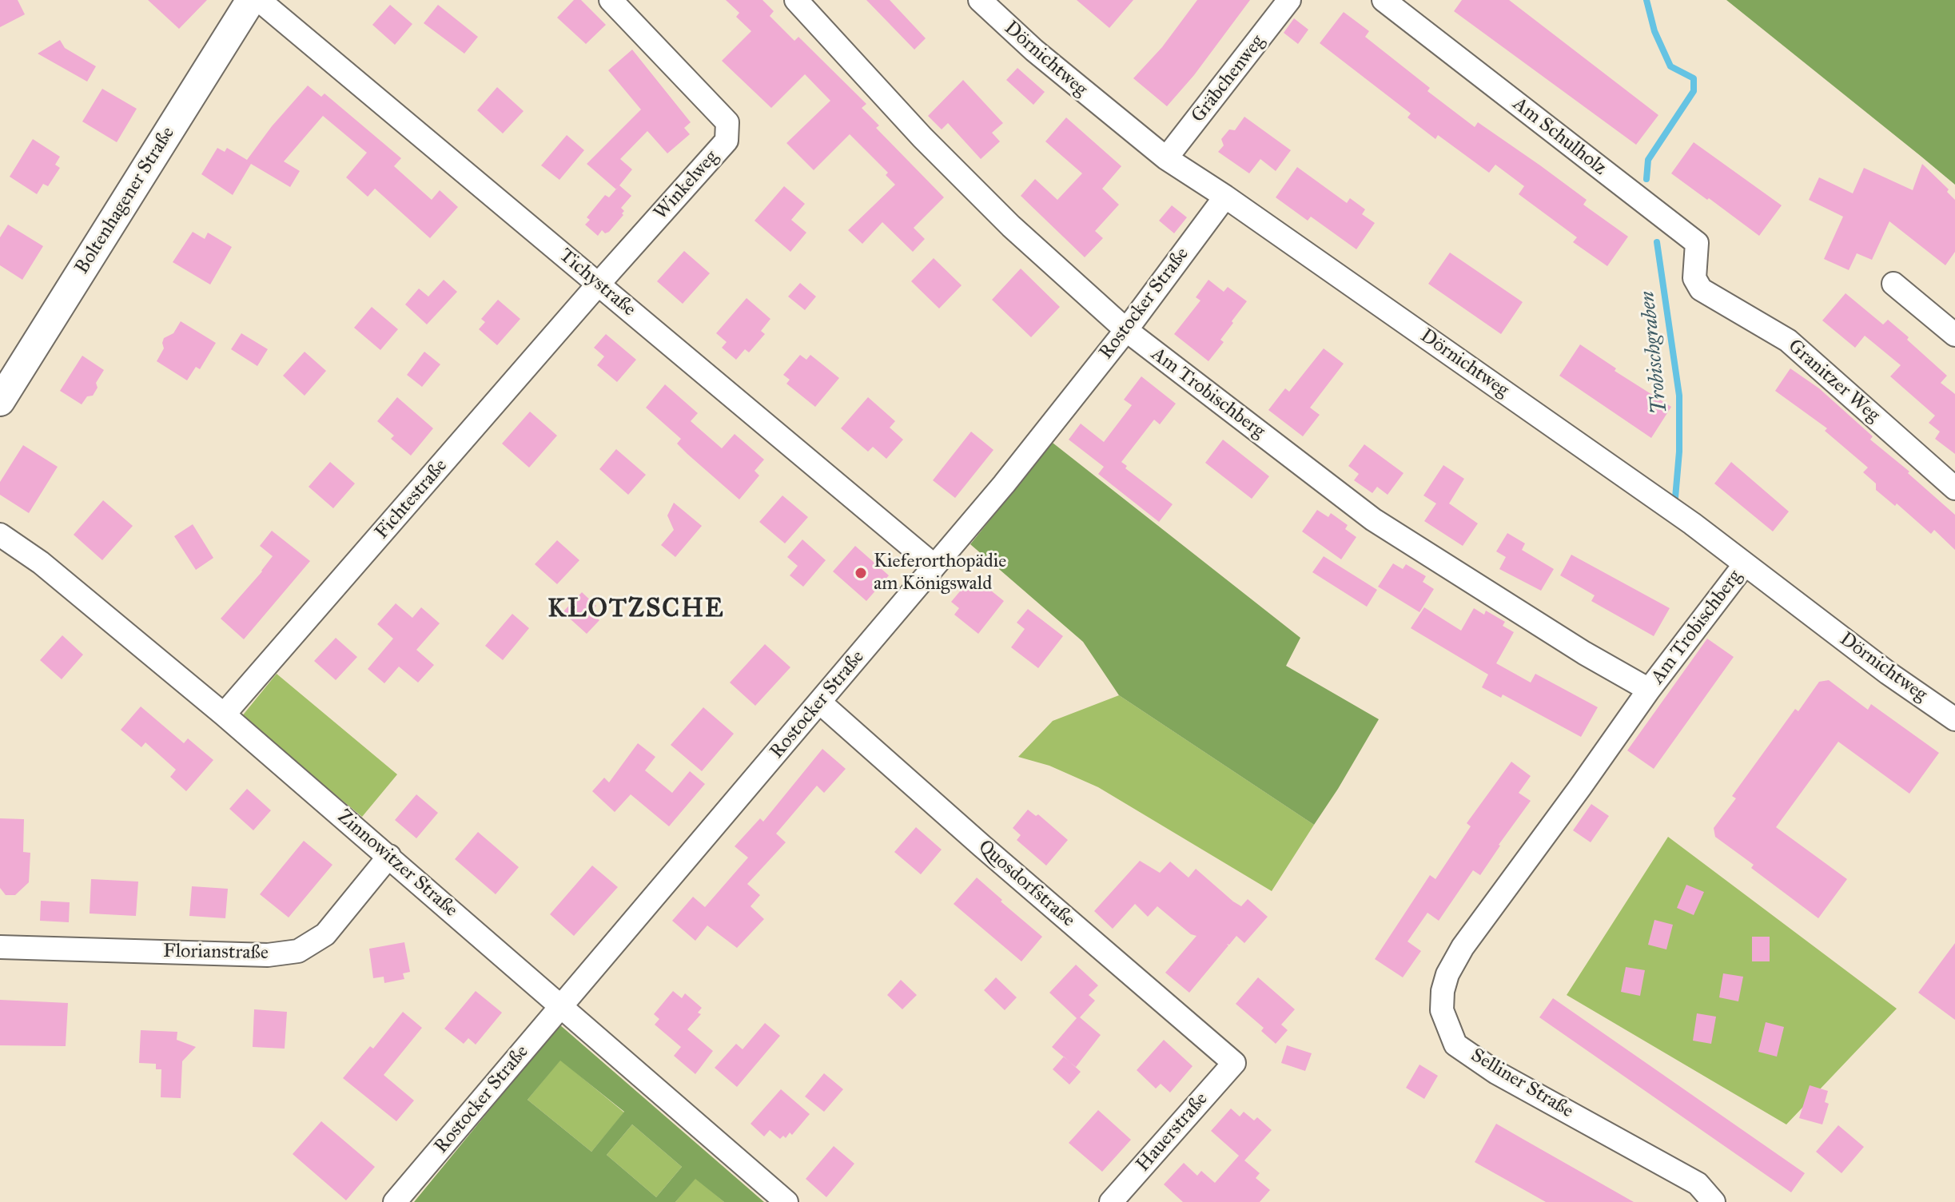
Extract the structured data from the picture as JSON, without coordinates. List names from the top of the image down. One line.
{"streets":{"street":["Dörnichtweg","Gräbchenweg","Am Schulholz","Winkelweg","Boltenhagener Straße","Tichystraße","Rostocker Straße","Granitzer Weg","Am Trobischberg","Fichtestraße","Zinnowitzer Straße","Quosdorfstraße","Florianstraße","Selliner Straße","Hauerstraße"]},"crossings":[["Dörnichtweg","Gräbchenweg"],["Dörnichtweg","Rostocker Straße"],["Dörnichtweg","Am Trobischberg"],["Am Schulholz","Granitzer Weg"],["Winkelweg","Tichystraße"],["Winkelweg","Fichtestraße"],["Tichystraße","Rostocker Straße"],["Tichystraße","Fichtestraße"],["Rostocker Straße","Am Trobischberg"],["Rostocker Straße","Zinnowitzer Straße"],["Rostocker Straße","Quosdorfstraße"],["Am Trobischberg","Selliner Straße"],["Fichtestraße","Zinnowitzer Straße"],["Zinnowitzer Straße","Florianstraße"],["Quosdorfstraße","Hauerstraße"]],"districts":["KLOTZSCHE"],"water":["Trobischgraben"],"places":["Kieferorthopädie am Königswald"]}
